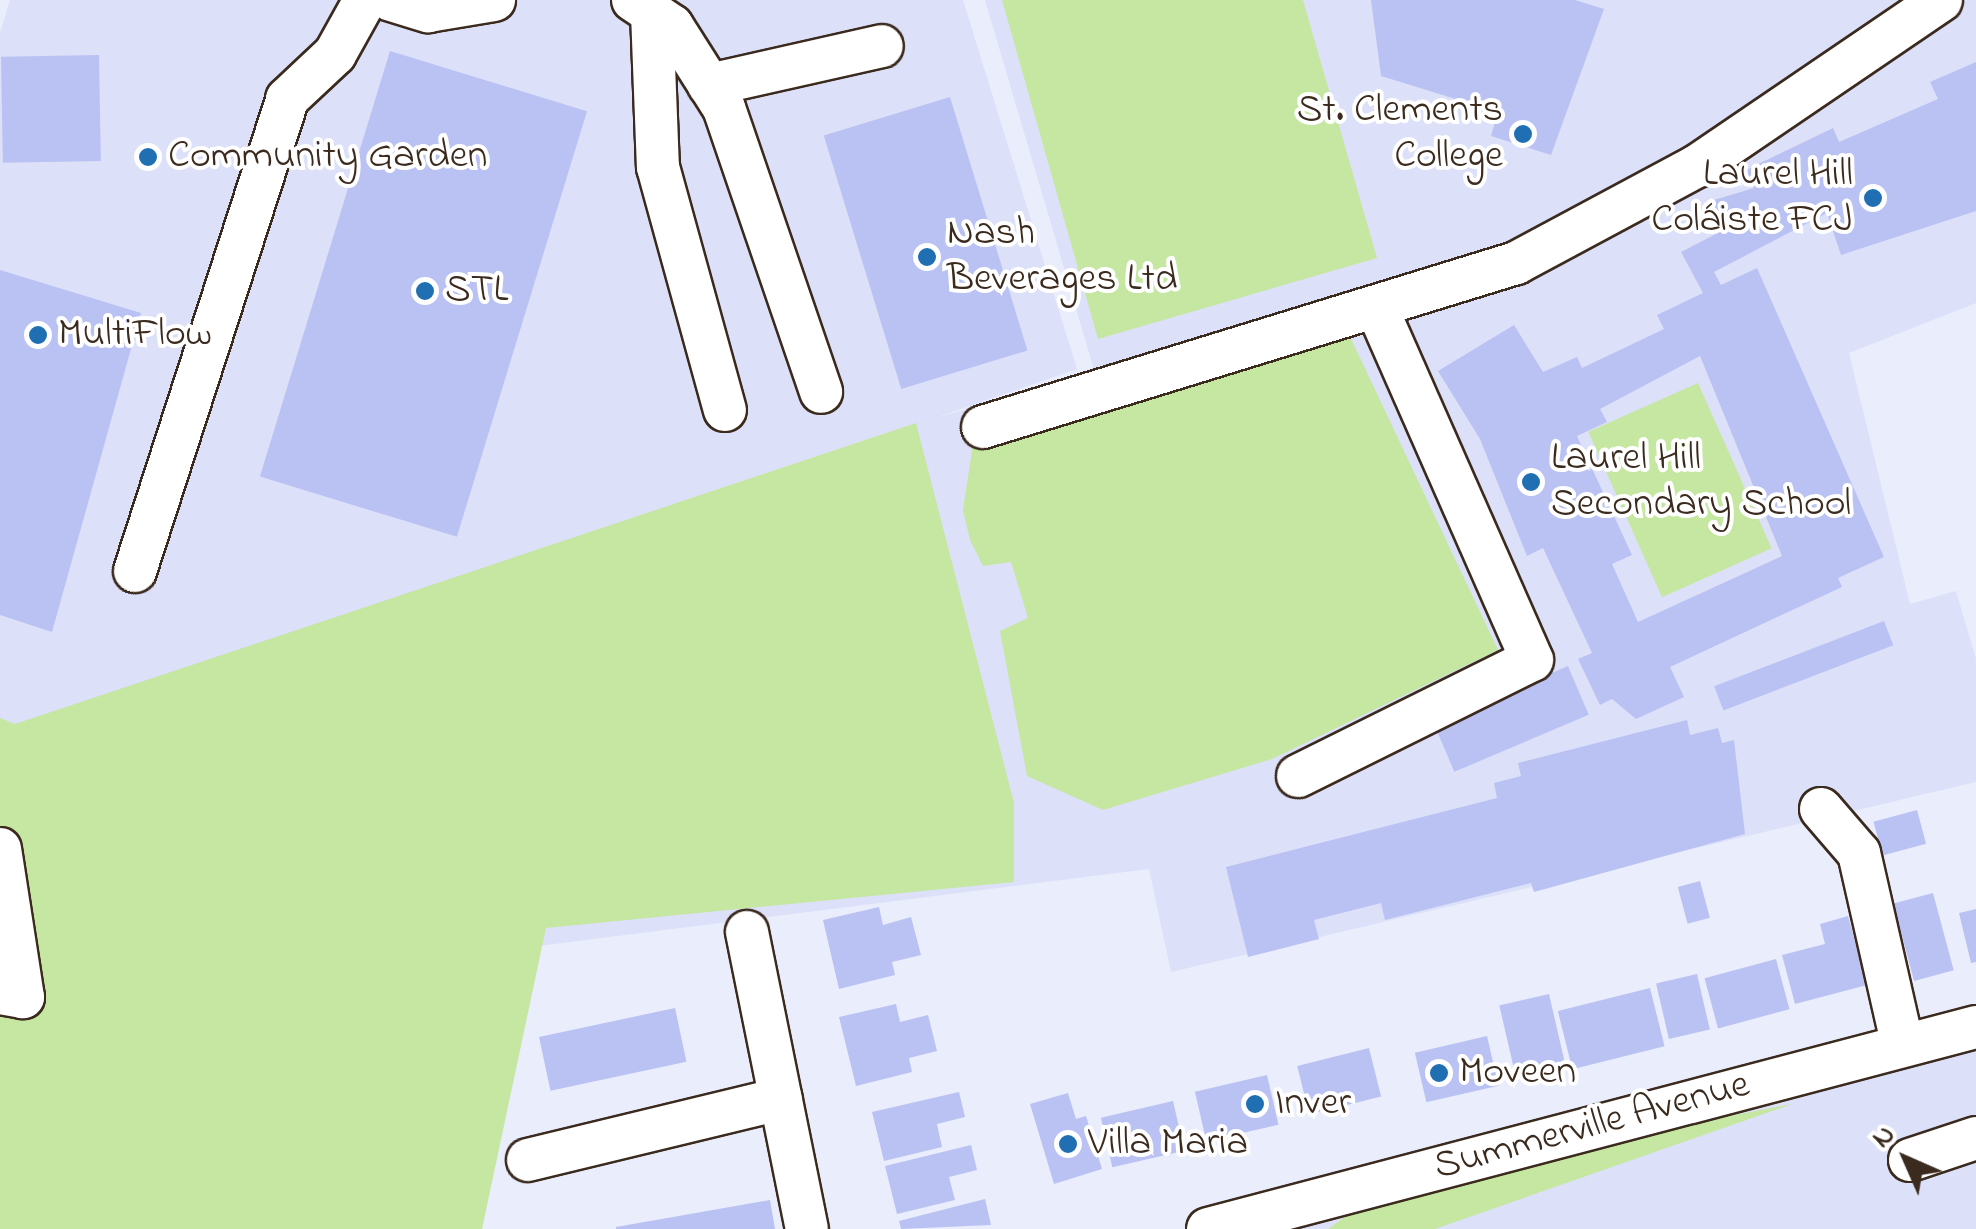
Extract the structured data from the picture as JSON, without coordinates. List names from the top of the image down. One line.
{"streets":{"street":["Summerville Avenue"]},"places":["St. Clements College","Community Garden","Laurel Hill Coláiste FCJ","Nash Beverages Ltd","STL","MultiFlow","Laurel Hill Secondary School","Moveen","Inver","Villa Maria"],"north":"top left"}
